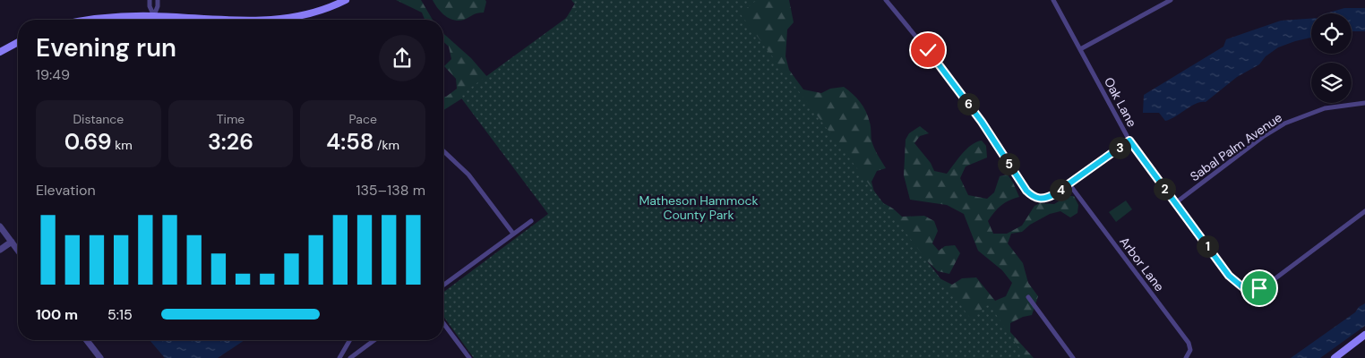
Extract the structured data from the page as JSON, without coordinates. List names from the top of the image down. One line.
{"streets":{"street":["Oak Lane","Sabal Palm Avenue","Arbor Lane"]},"crossings":[["Oak Lane","Sabal Palm Avenue"]],"parks":["Matheson Hammock County Park"],"page":{"heading":["Evening run","19:49"],"pins":["6","3","5","2","4","1"],"stats":[["Distance","0.69 km"],["Time","3:26"],["Pace","4:58 /km"]],"chart":["Elevation","135–138 m"],"list":[{"name":"100 m","note":"5:15"}]}}
